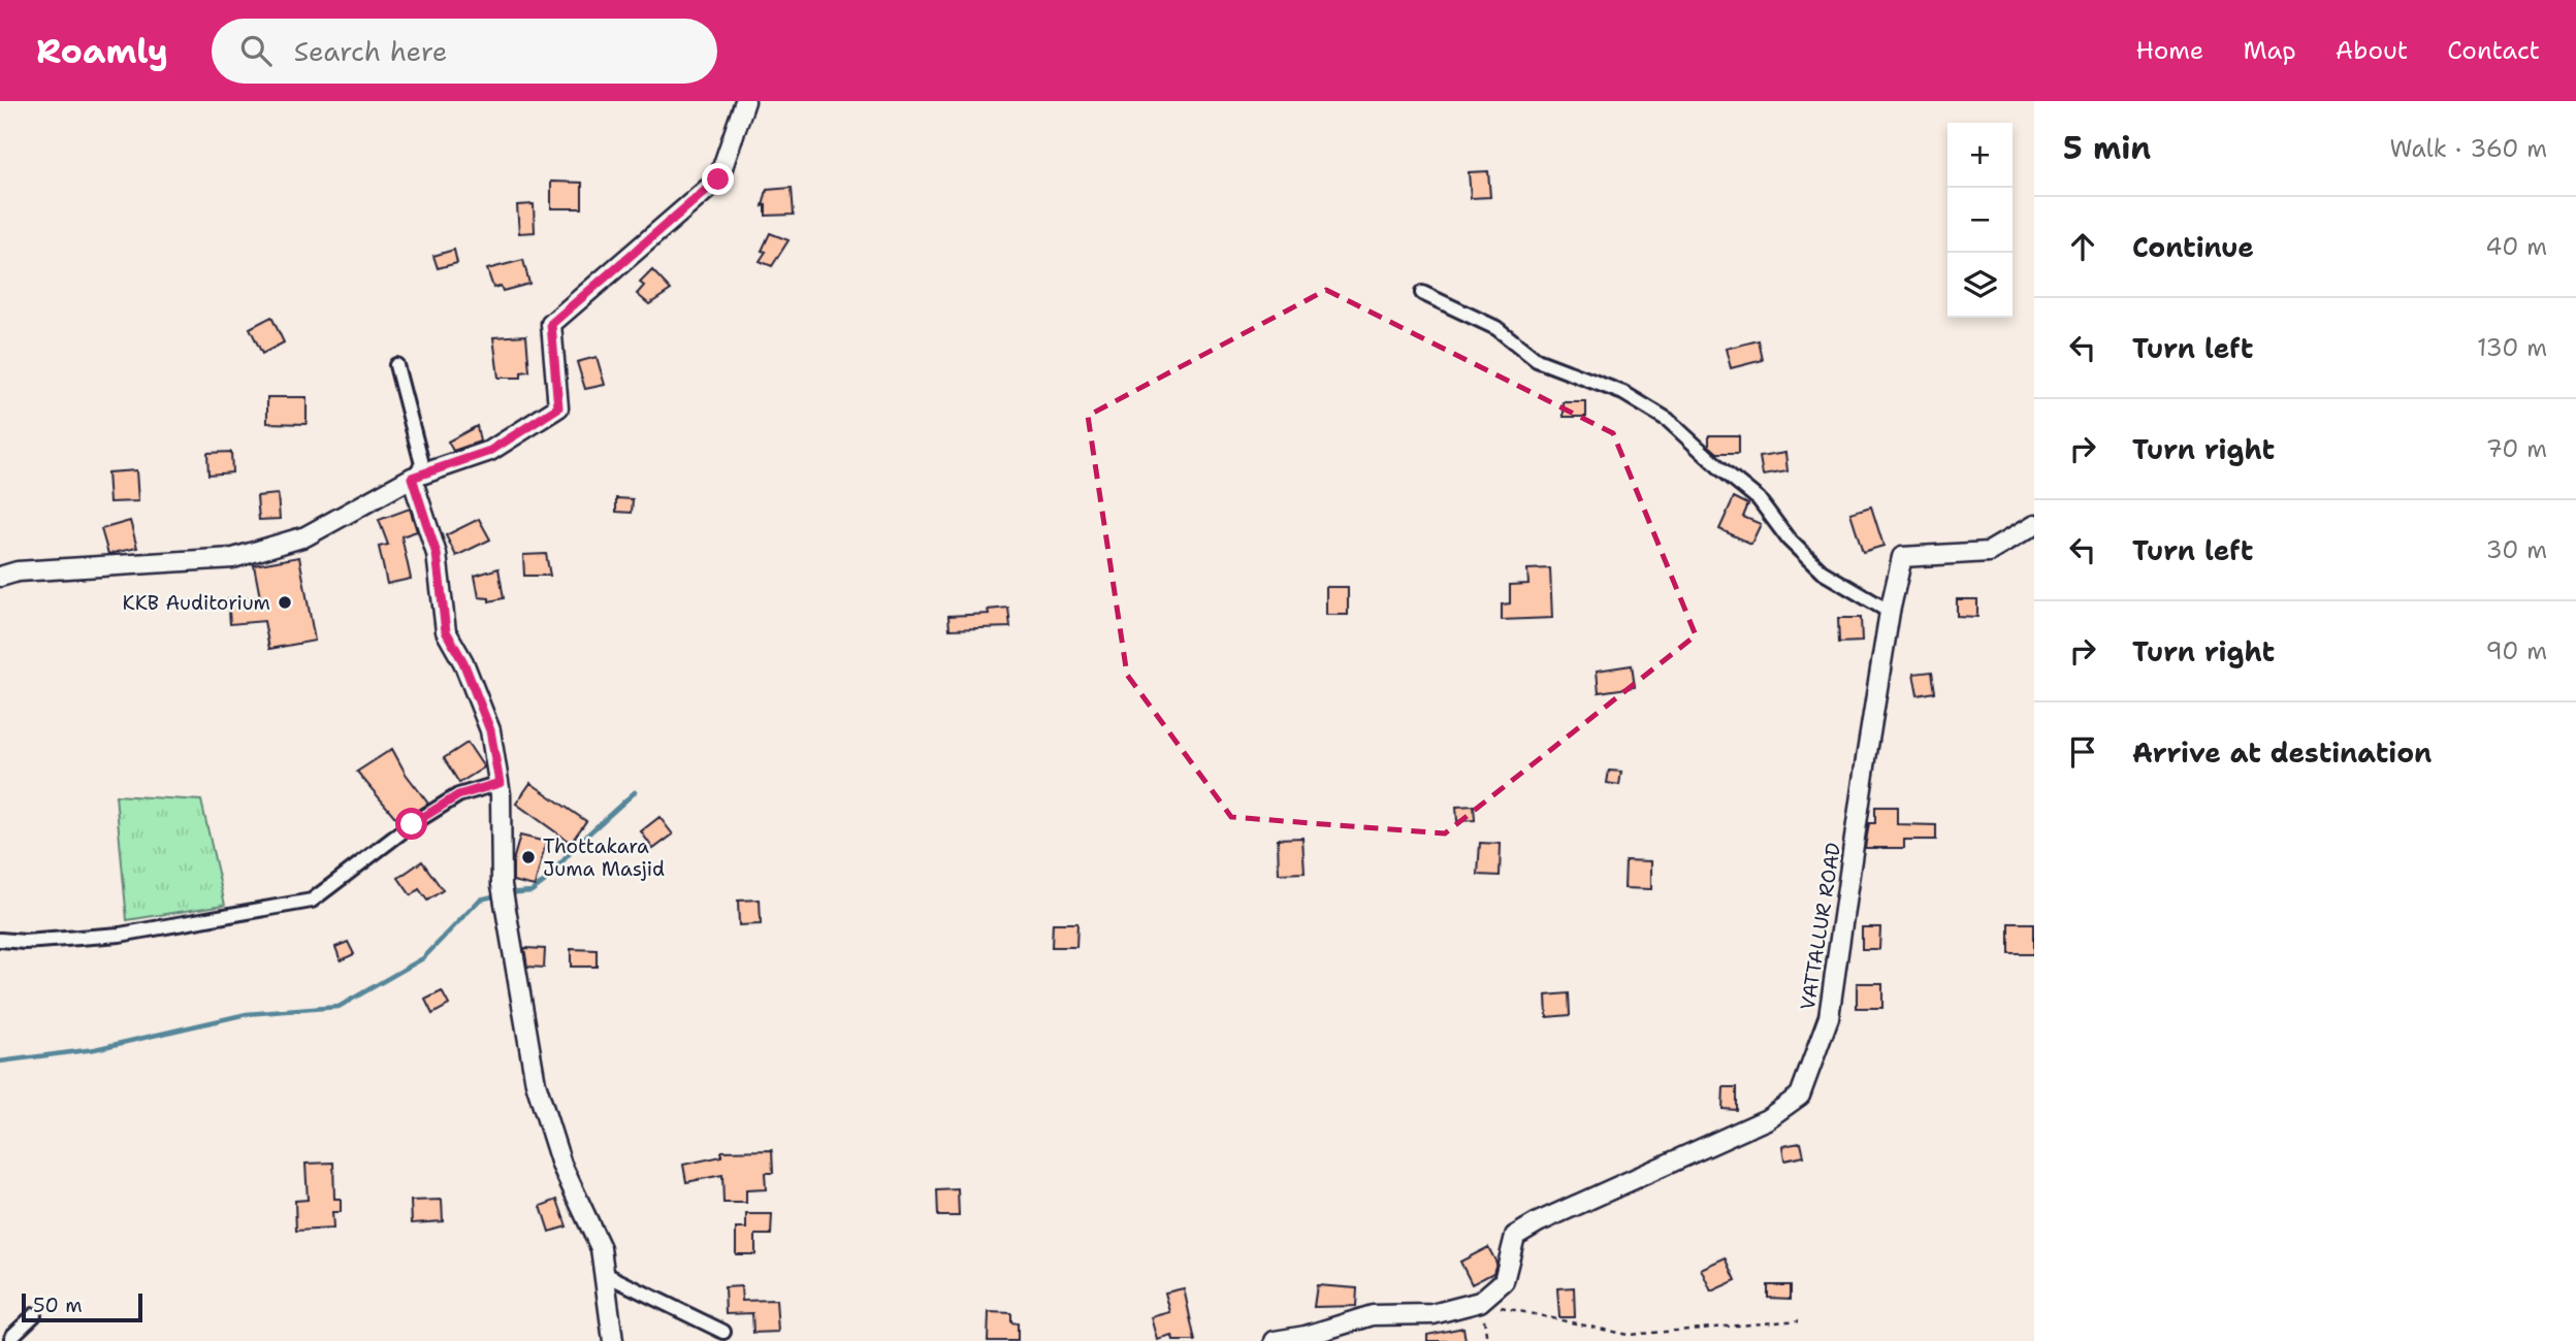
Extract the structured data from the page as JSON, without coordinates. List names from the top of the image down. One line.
{"streets":{"street":["VATTALLUR ROAD"]},"places":["KKB Auditorium","Thottakara Juma Masjid"],"scale_bar":"50 m","page":{"header":"Roamly","search":"Search here","nav":["Home","Map","About","Contact"],"heading":["5 min","Walk · 360 m"],"map_buttons":["+","−"],"list":[["Continue","40 m"],["Turn left","130 m"],["Turn right","70 m"],["Turn left","30 m"],["Turn right","90 m"],"Arrive at destination"],"scale":"50 m"}}
